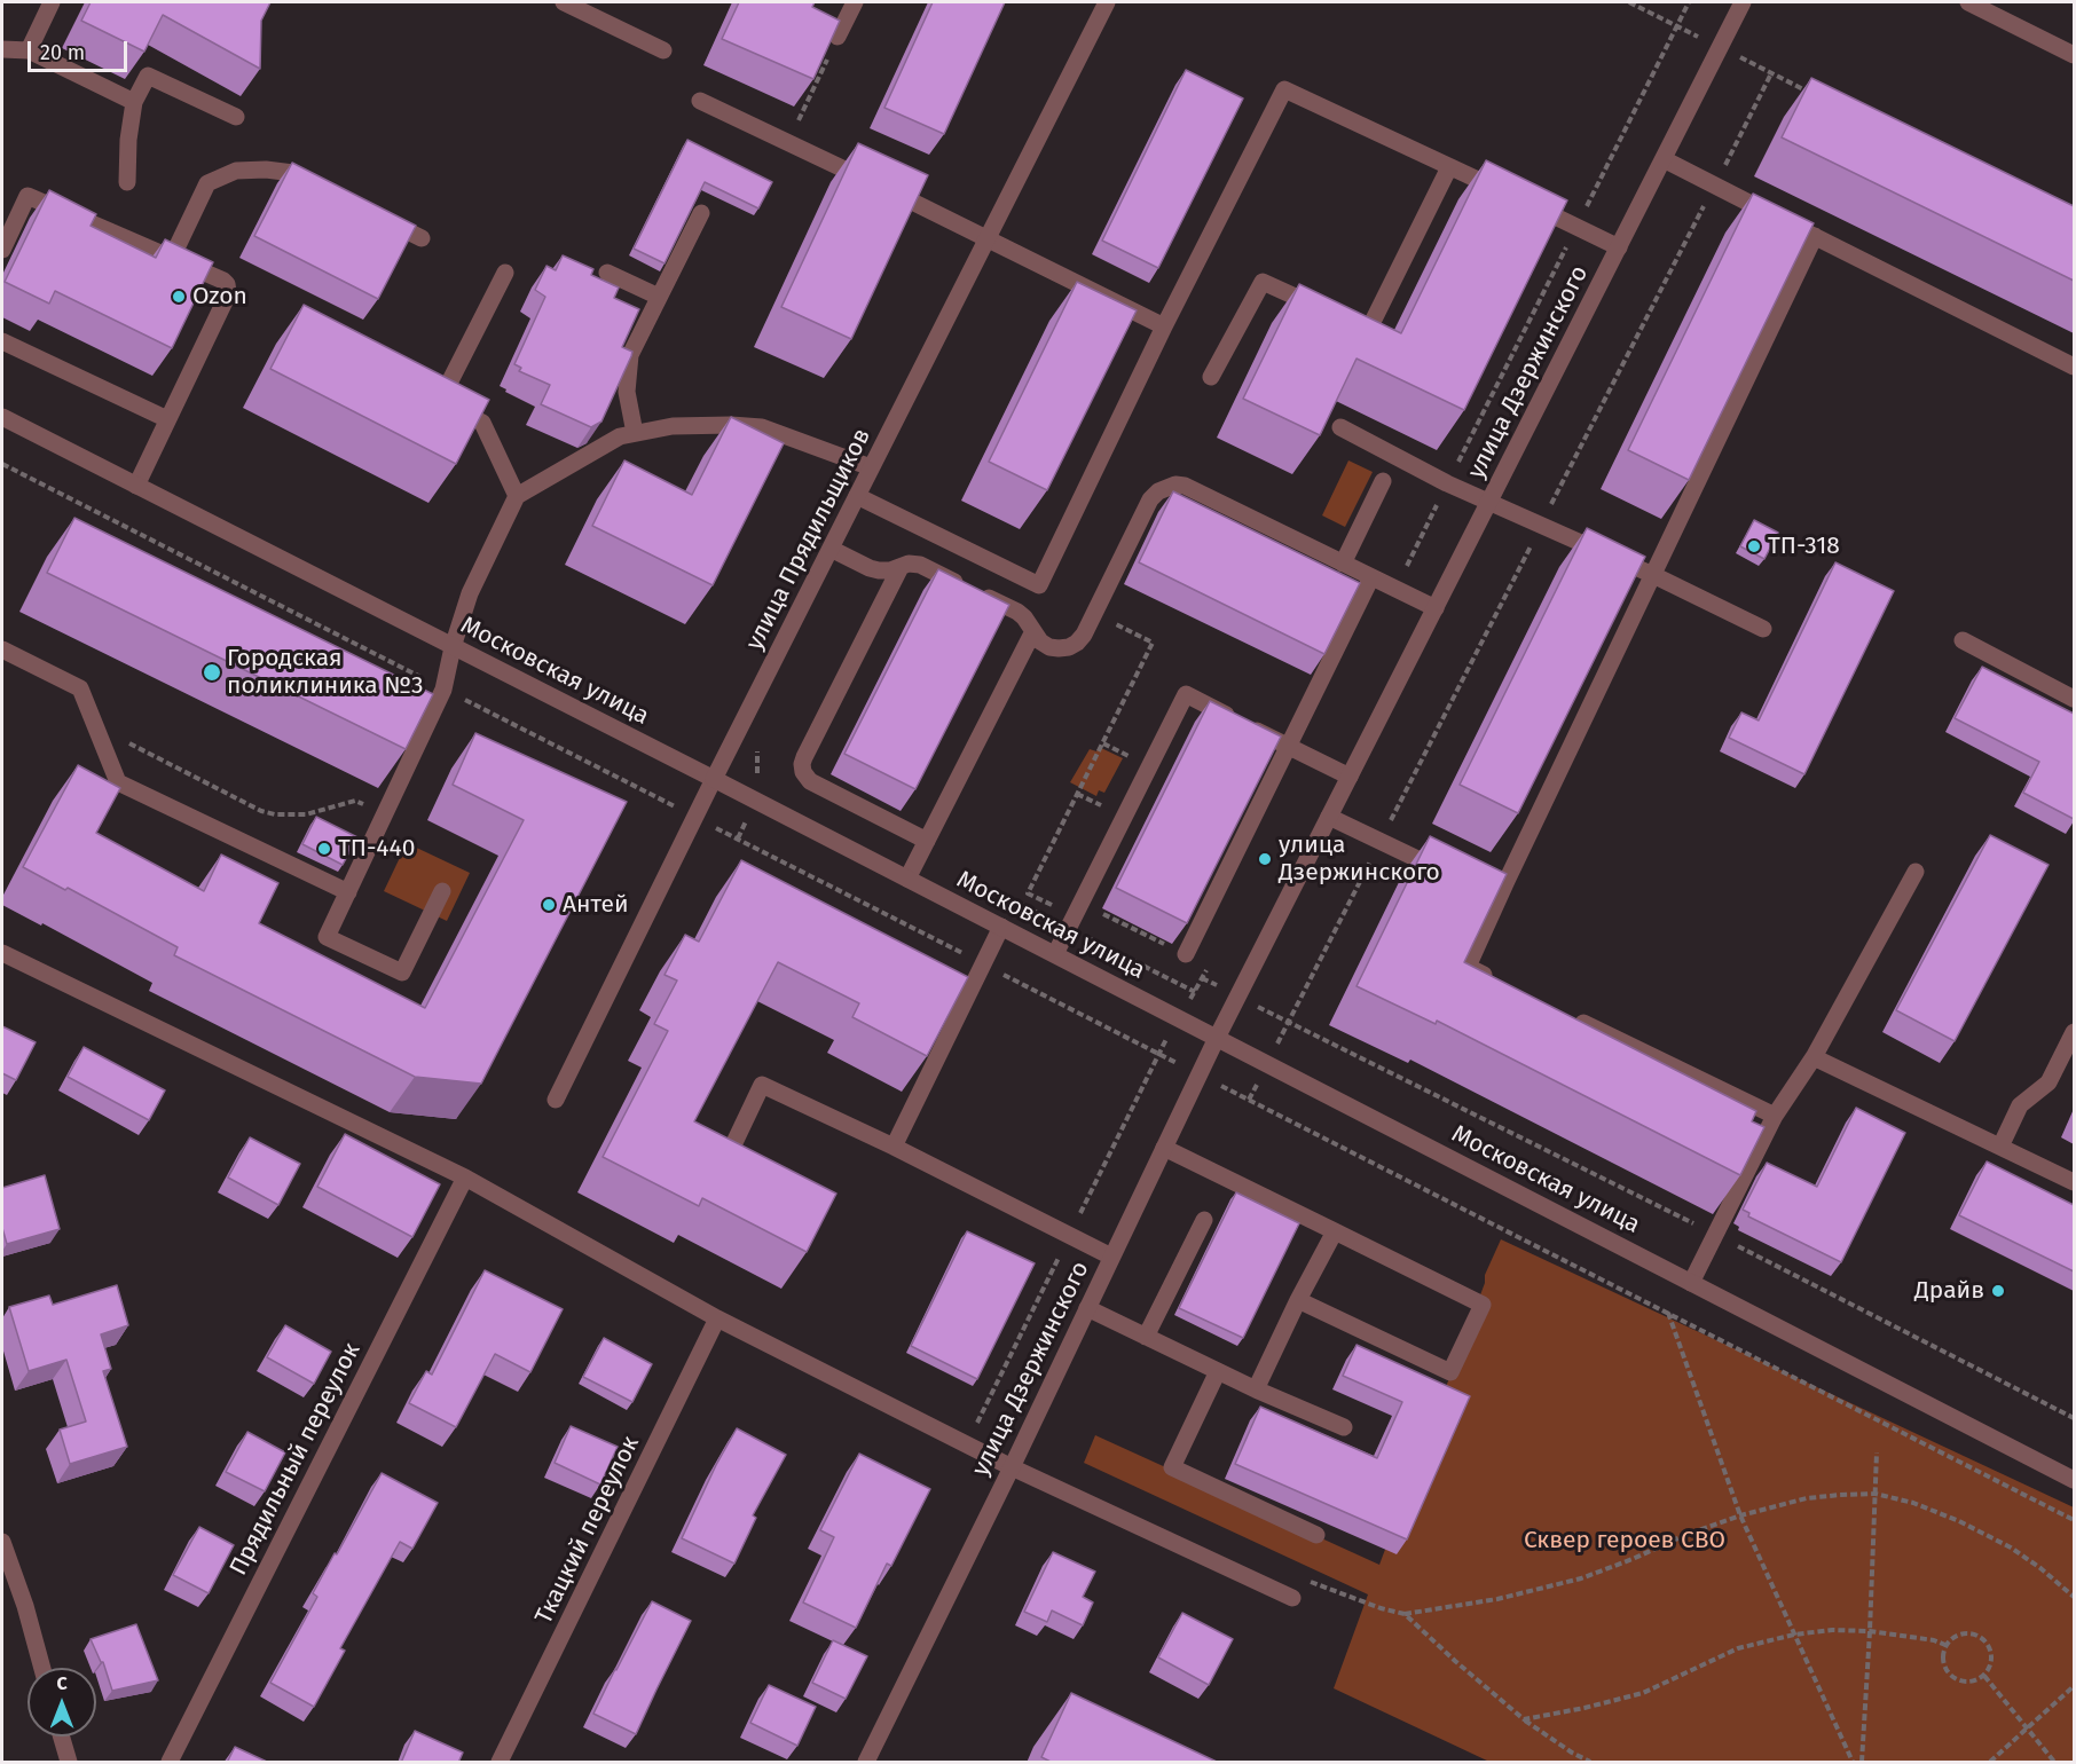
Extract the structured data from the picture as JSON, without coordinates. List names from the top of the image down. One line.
{"streets":{"street":["улица Дзержинского","улица Прядильщиков","Московская улица","Прядильный переулок","Ткацкий переулок"]},"crossings":[["улица Дзержинского","Московская улица"],["улица Прядильщиков","Московская улица"]],"parks":["Сквер героев СВО"],"places":["Ozon","ТП-318","Городская поликлиника №3","ТП-440","улица Дзержинского","Антей","Драйв"],"scale_bar":"20 m","north":"top"}
